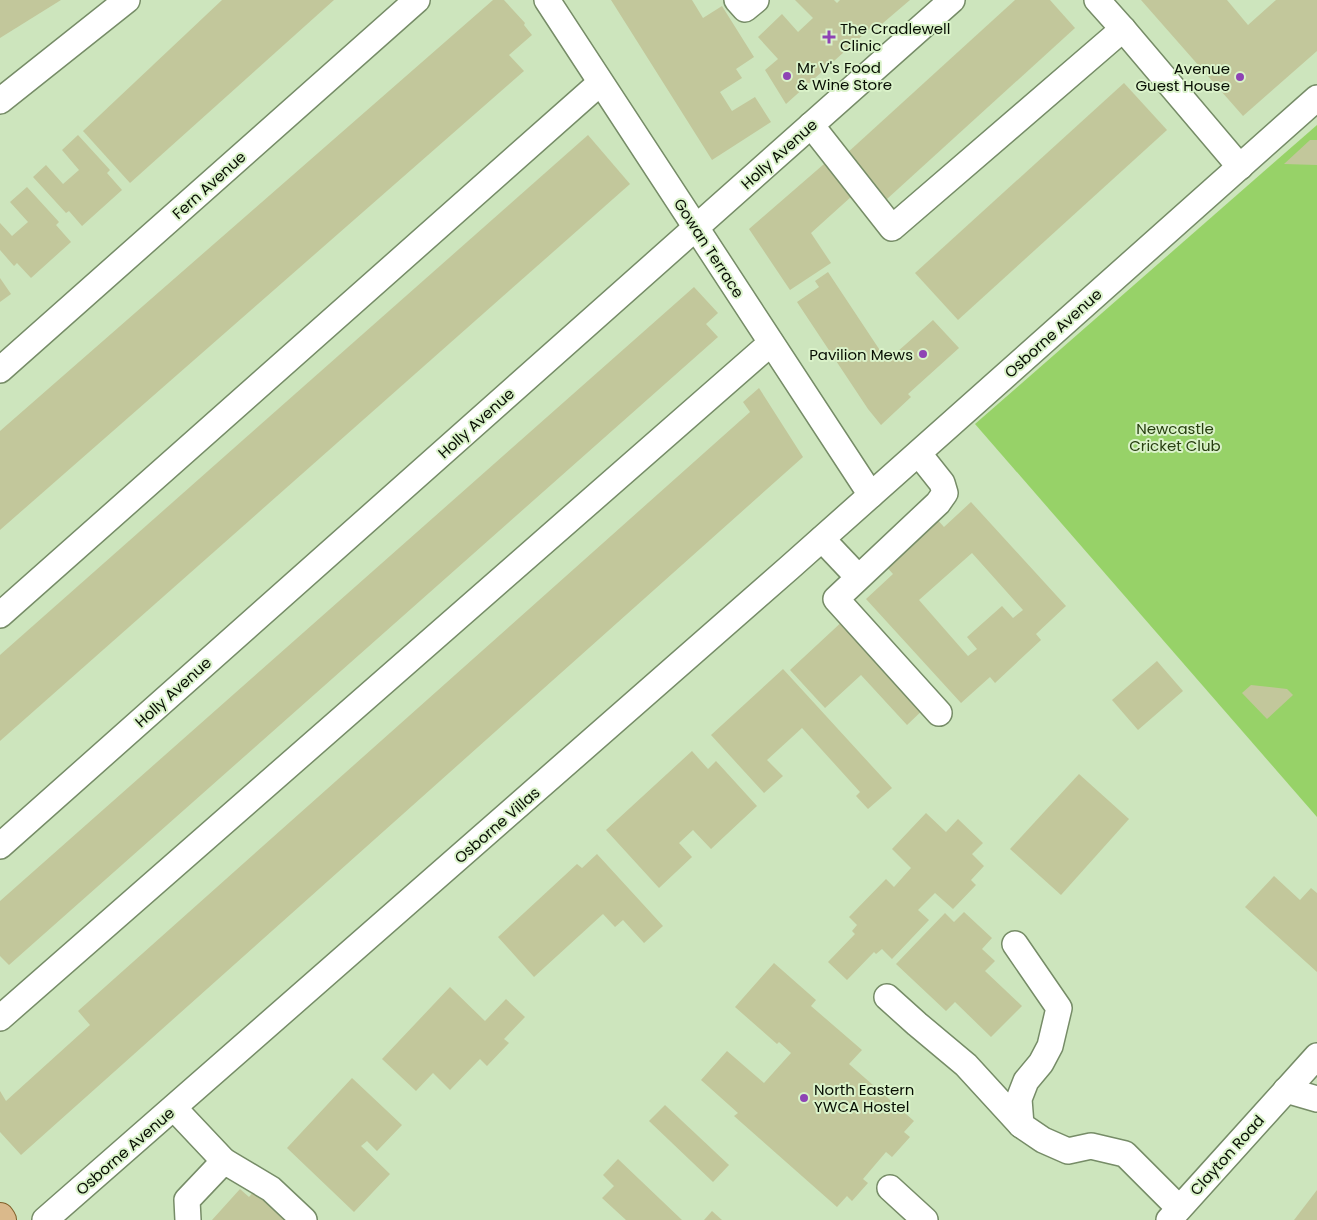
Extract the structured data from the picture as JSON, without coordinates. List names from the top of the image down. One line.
{"streets":{"street":["Holly Avenue","Fern Avenue","Gowan Terrace","Osborne Avenue","Osborne Villas","Clayton Road"]},"crossings":[["Holly Avenue","Gowan Terrace"],["Gowan Terrace","Osborne Avenue"],["Osborne Avenue","Osborne Villas"]],"parks":["Newcastle Cricket Club"],"places":{"health":["The Cradlewell Clinic"],"other":["Mr V's Food & Wine Store","Avenue Guest House","Pavilion Mews","North Eastern YWCA Hostel"]}}
